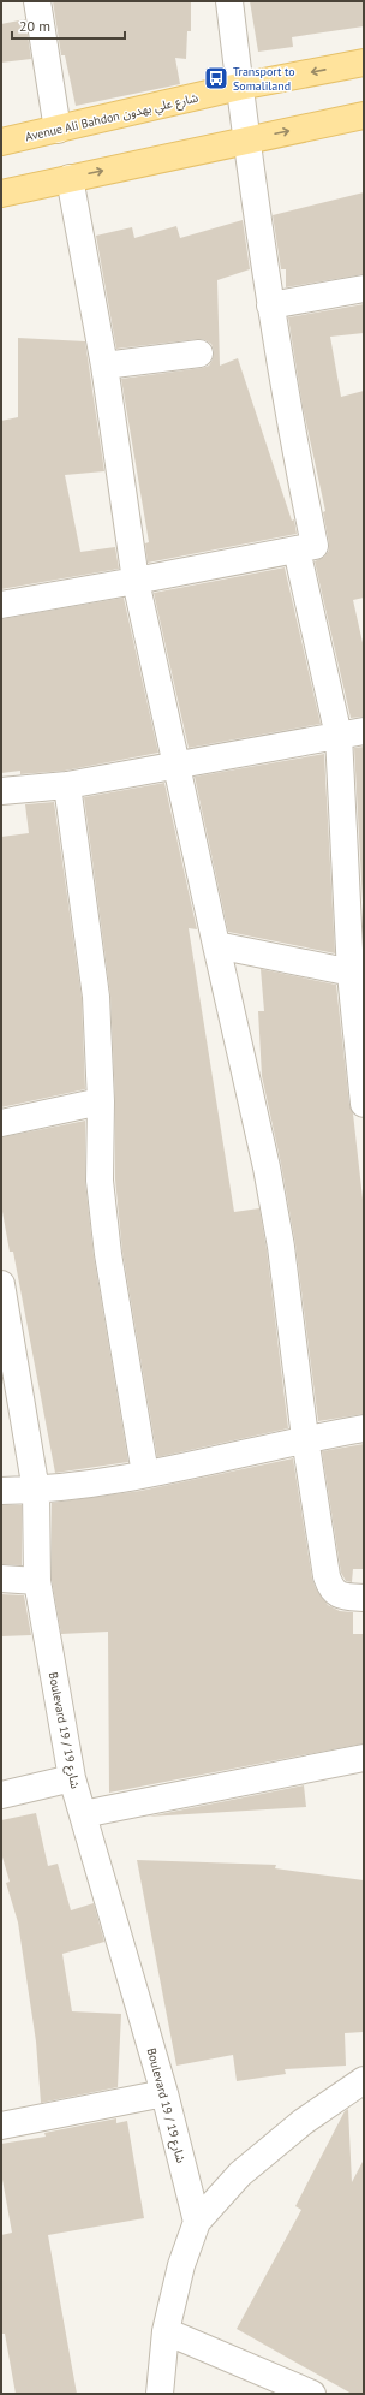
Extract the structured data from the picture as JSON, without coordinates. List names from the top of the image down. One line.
{"streets":{"main road":["Avenue Ali Bahdon شارع علي بهدون"],"street":["Boulevard 19 / شارع 19"]},"places":{"bus stop":["Transport to Somaliland"]},"scale_bar":"20 m"}
